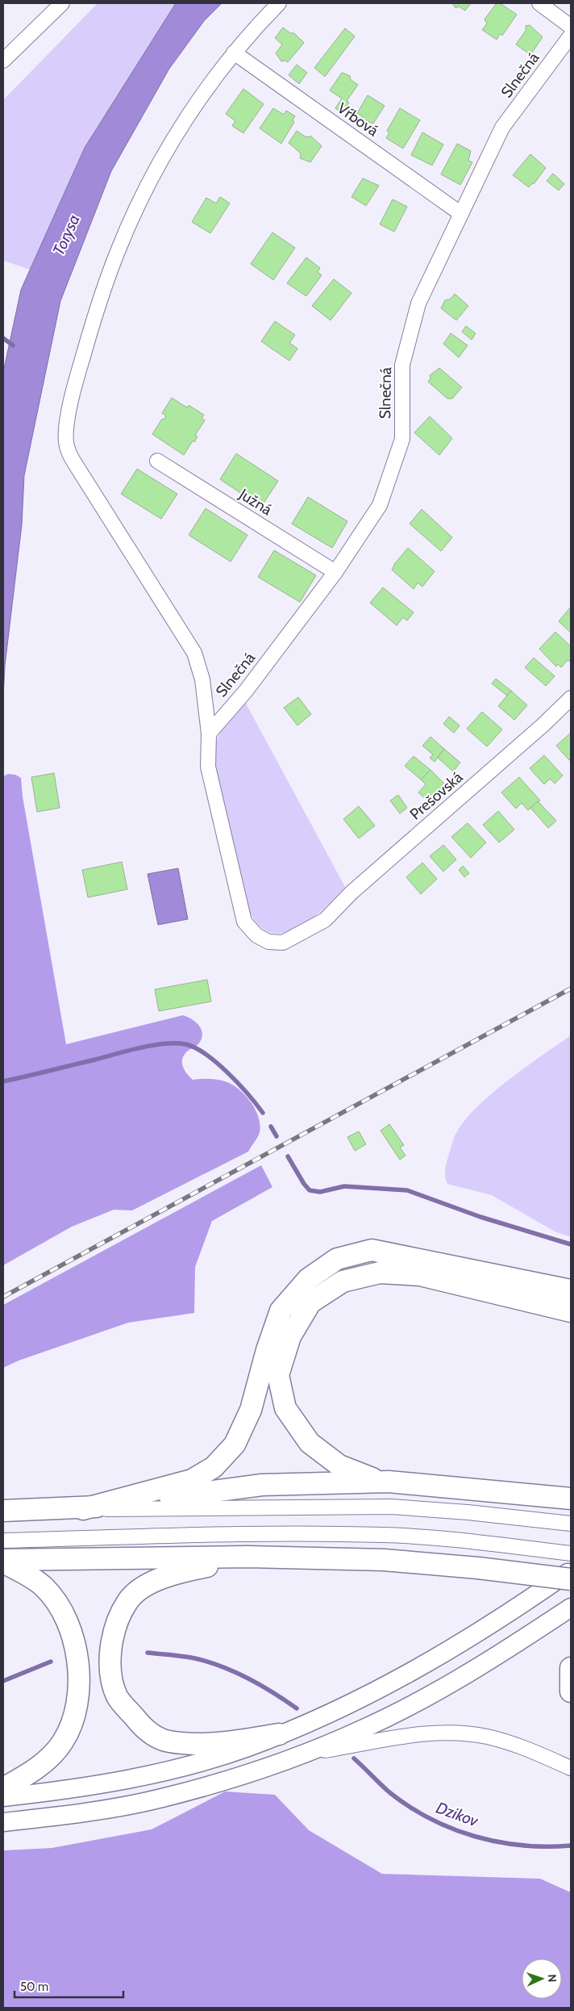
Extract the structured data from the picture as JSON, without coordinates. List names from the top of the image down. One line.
{"streets":{"street":["Slnečná","Vŕbová","Južná","Prešovská"]},"crossings":[["Slnečná","Vŕbová"],["Slnečná","Južná"],["Slnečná","Prešovská"],["Vŕbová","Prešovská"]],"water":["Torysa","Dzikov"],"scale_bar":"50 m","north":"right"}
